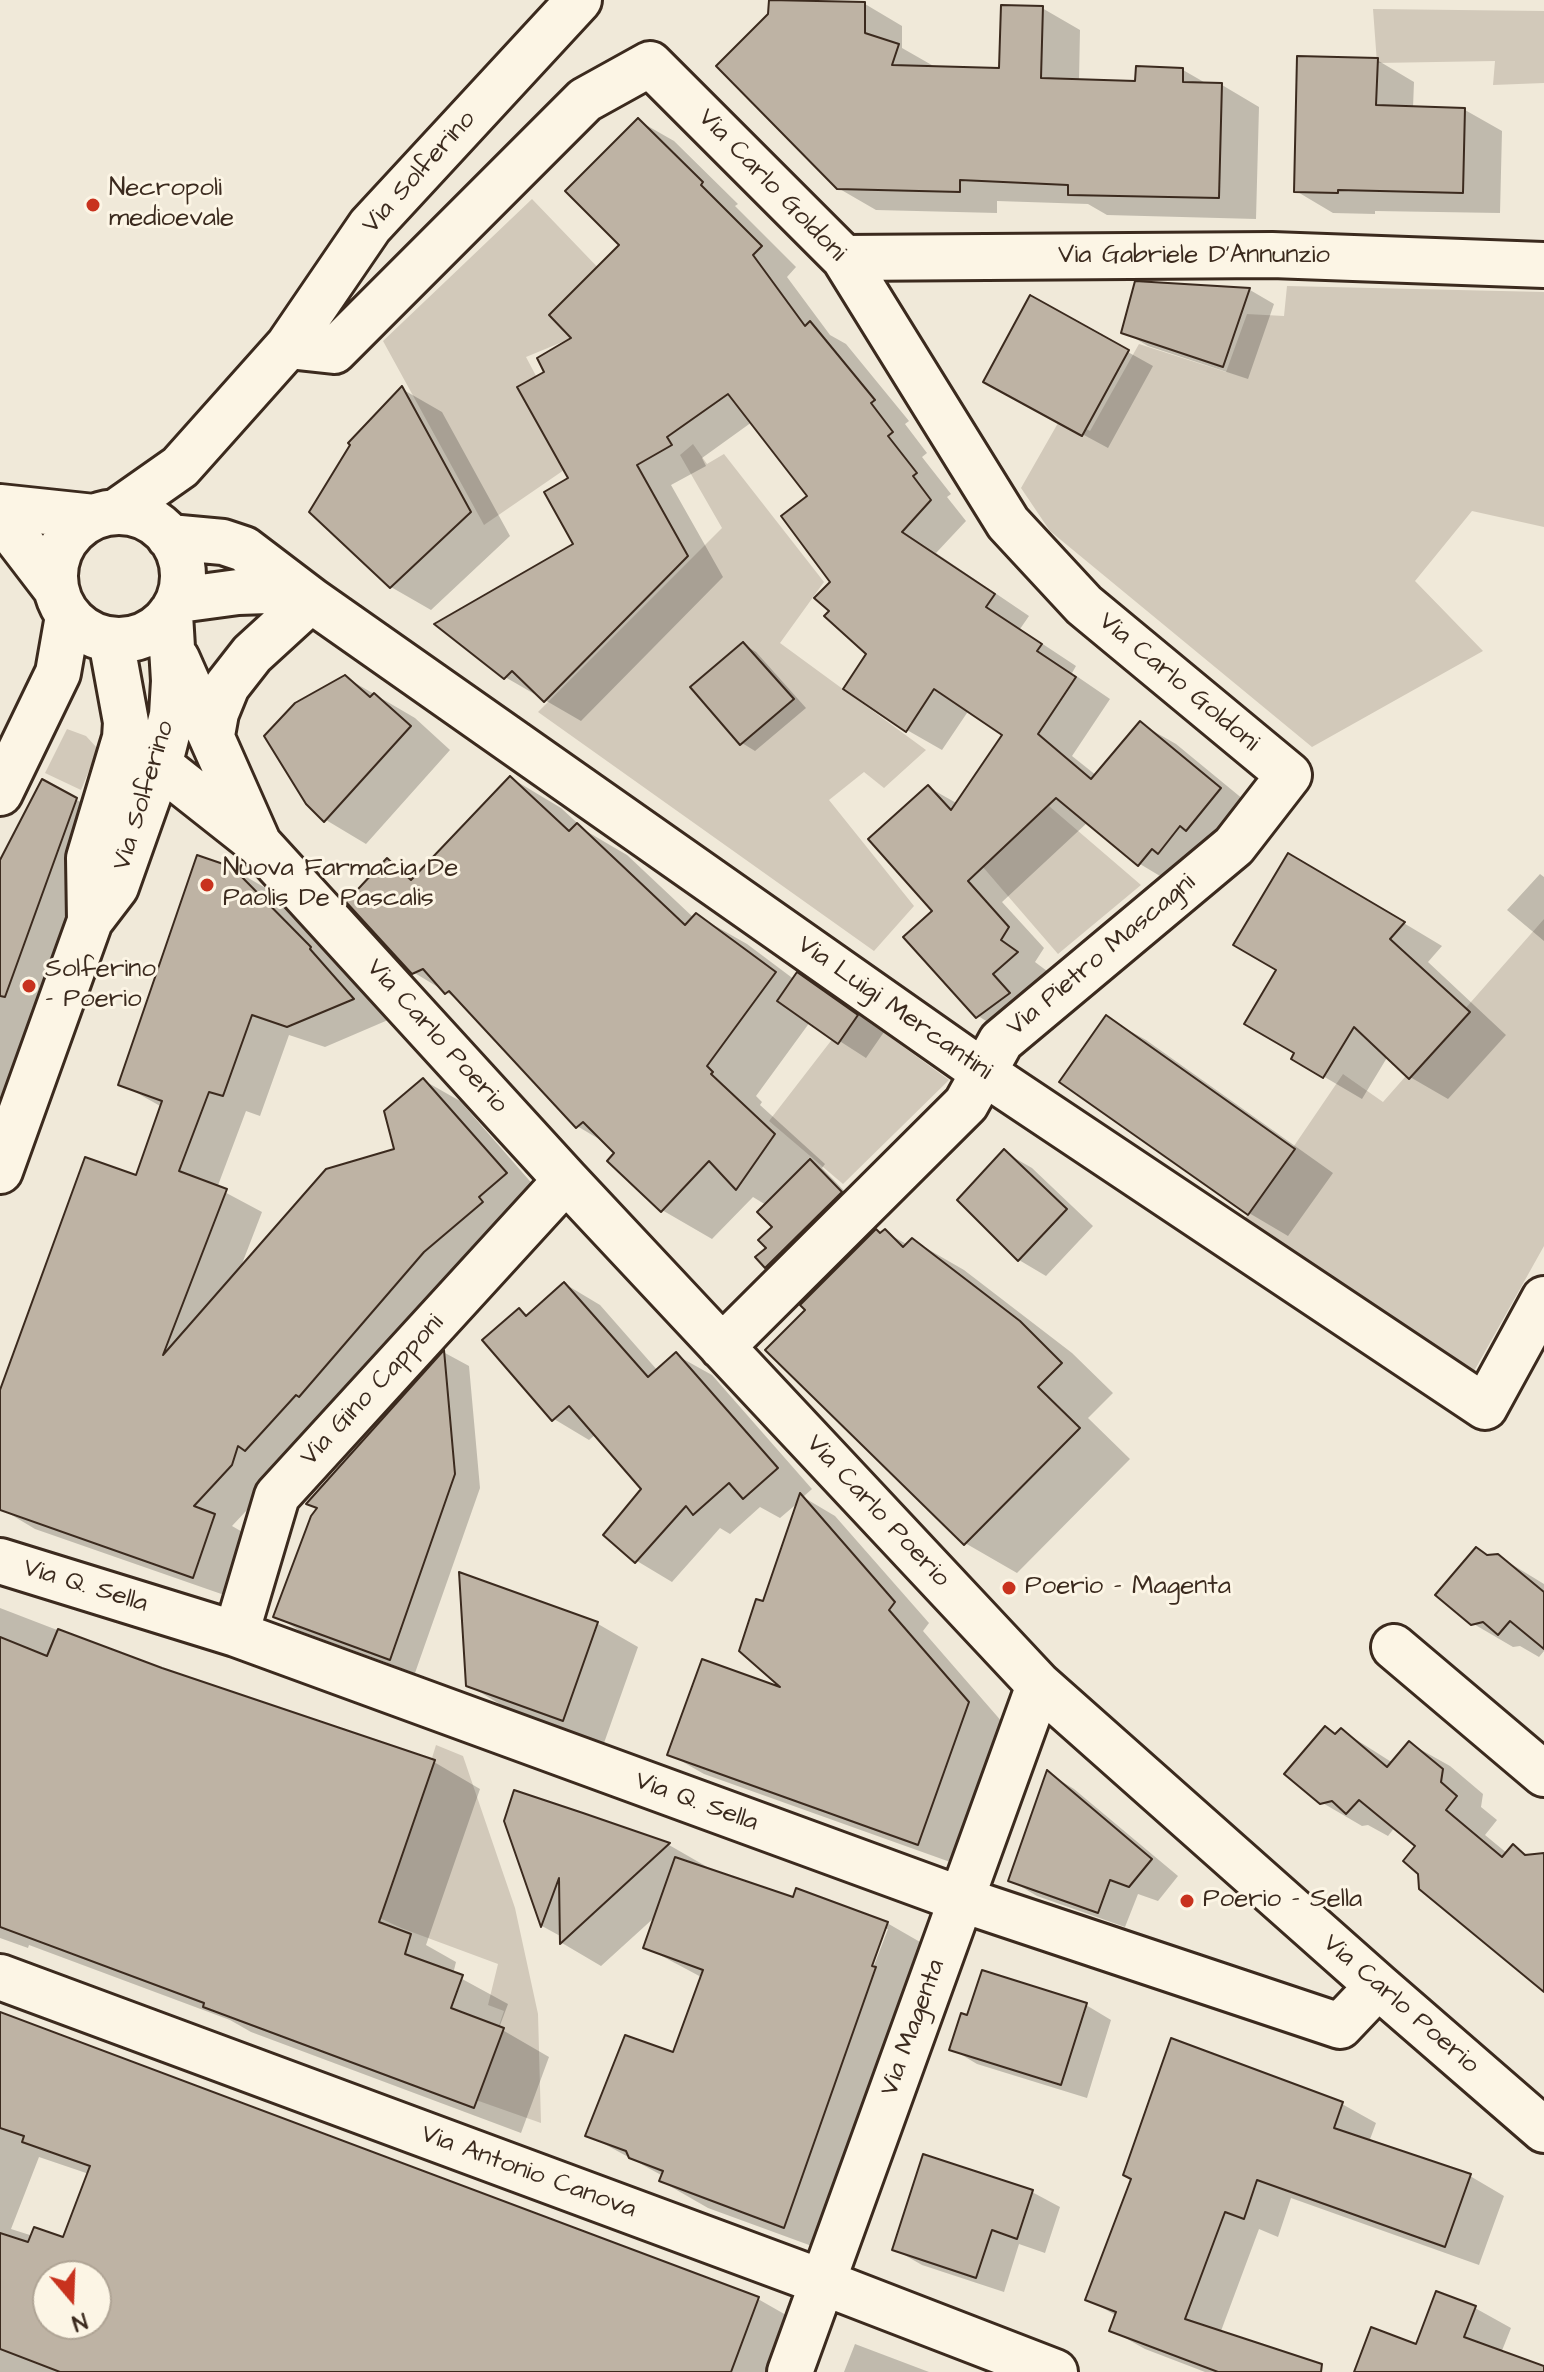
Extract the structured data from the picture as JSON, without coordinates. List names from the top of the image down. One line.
{"streets":{"street":["Via Solferino","Via Carlo Goldoni","Via Gabriele D'Annunzio","Via Pietro Mascagni","Via Luigi Mercantini","Via Carlo Poerio","Via Gino Capponi","Via Q. Sella","Via Magenta","Via Antonio Canova"]},"crossings":[["Via Solferino","Via Carlo Goldoni"],["Via Solferino","Via Luigi Mercantini"],["Via Solferino","Via Carlo Poerio"],["Via Carlo Goldoni","Via Gabriele D'Annunzio"],["Via Carlo Goldoni","Via Pietro Mascagni"],["Via Pietro Mascagni","Via Luigi Mercantini"],["Via Pietro Mascagni","Via Carlo Poerio"],["Via Luigi Mercantini","Via Carlo Poerio"],["Via Carlo Poerio","Via Gino Capponi"],["Via Carlo Poerio","Via Q. Sella"],["Via Carlo Poerio","Via Magenta"],["Via Gino Capponi","Via Q. Sella"],["Via Q. Sella","Via Magenta"],["Via Magenta","Via Antonio Canova"]],"places":["Necropoli medioevale","Nuova Farmacia De Paolis De Pascalis","Solferino - Poerio","Poerio - Magenta","Poerio - Sella"],"north":"bottom"}
